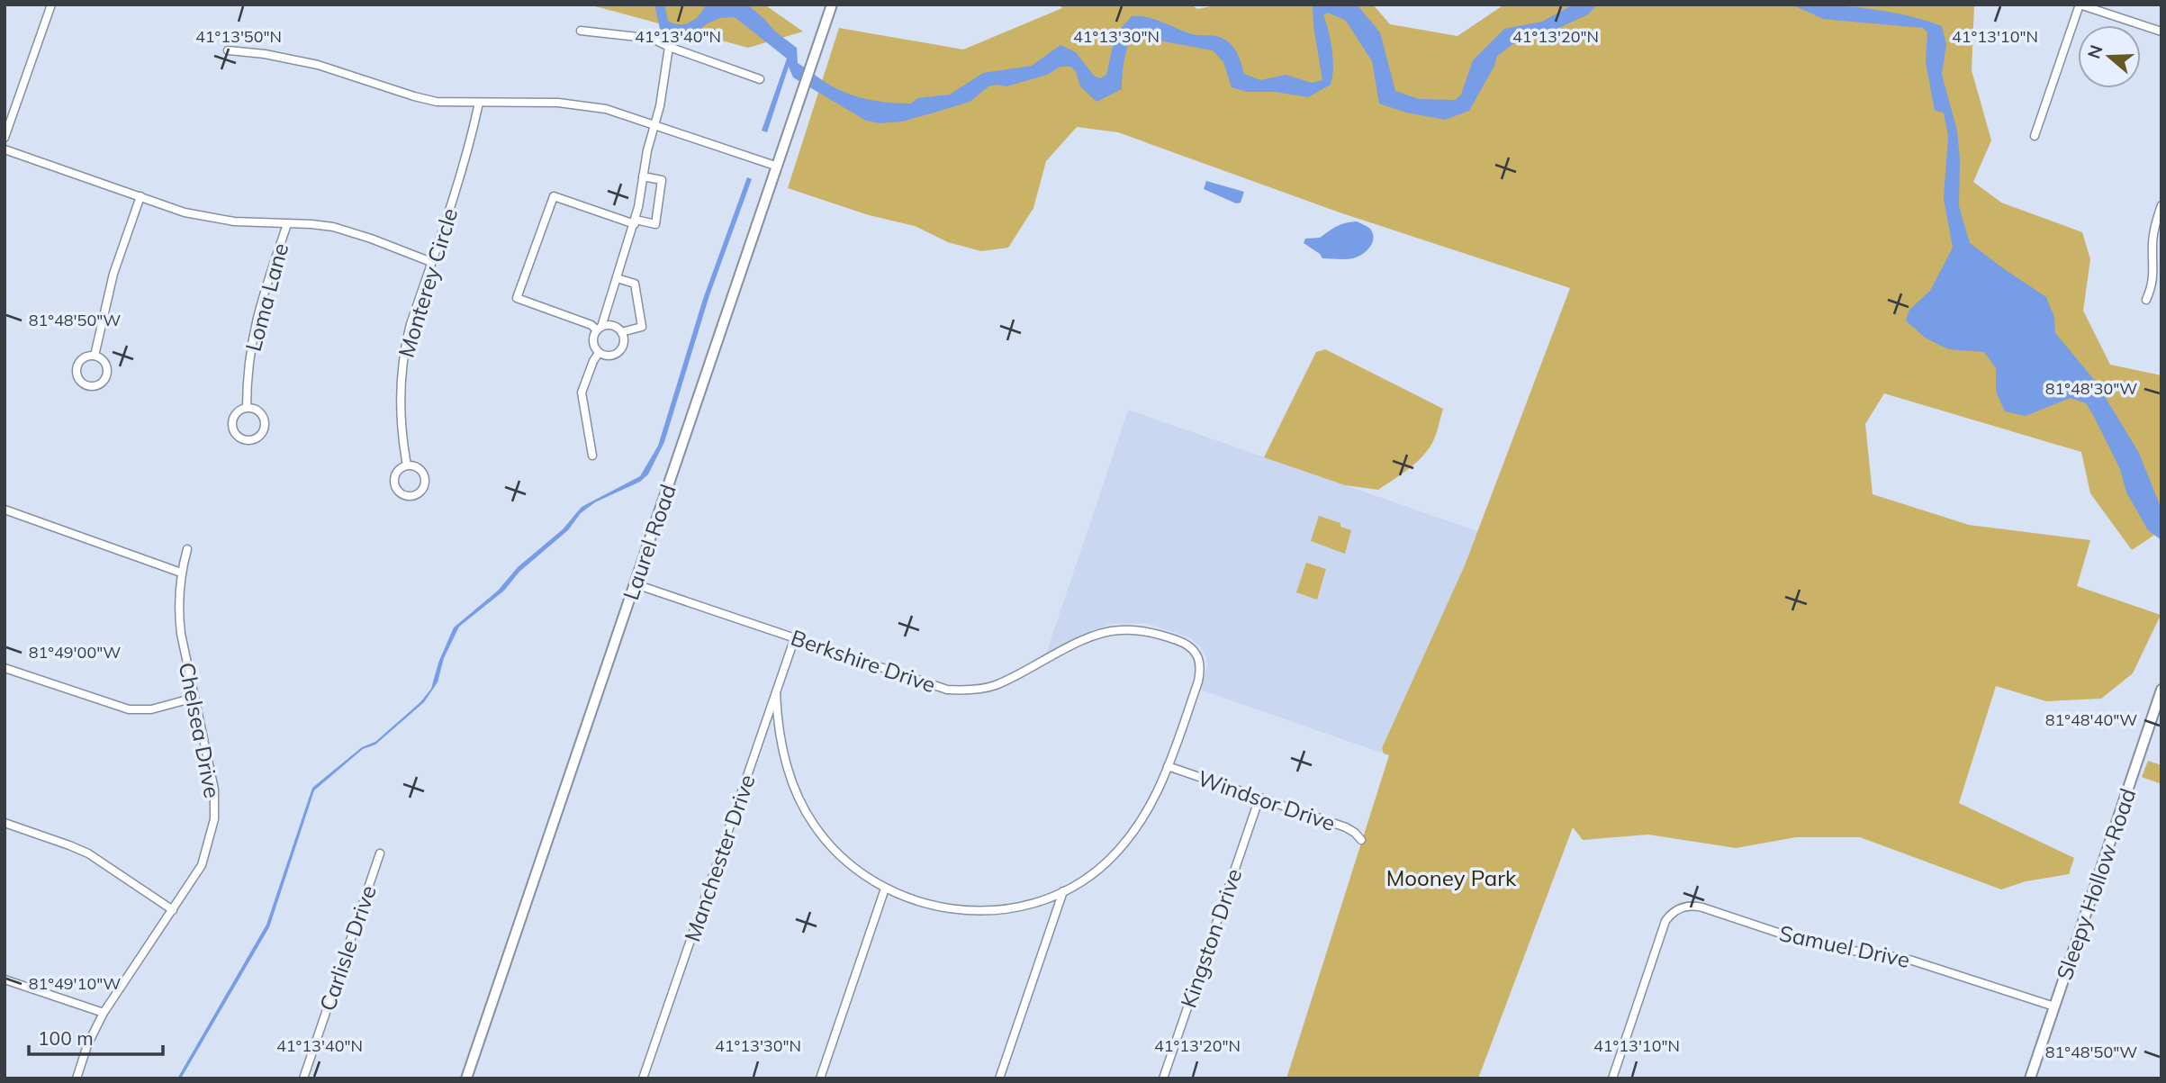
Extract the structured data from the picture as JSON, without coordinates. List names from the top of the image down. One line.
{"streets":{"street":["Monterey Circle","Loma Lane","Laurel Road","Berkshire Drive","Chelsea Drive","Windsor Drive","Manchester Drive","Sleepy Hollow Road","Kingston Drive","Samuel Drive","Carlisle Drive"]},"crossings":[["Laurel Road","Berkshire Drive"],["Berkshire Drive","Windsor Drive"],["Berkshire Drive","Manchester Drive"],["Windsor Drive","Kingston Drive"],["Sleepy Hollow Road","Samuel Drive"]],"parks":["Mooney Park"],"scale_bar":"100 m","north":"left","coordinates":["41°13'50\"N","41°13'40\"N","41°13'30\"N","41°13'20\"N","41°13'10\"N","81°48'50\"W","81°48'30\"W","81°49'00\"W","81°48'40\"W","81°49'10\"W"]}
